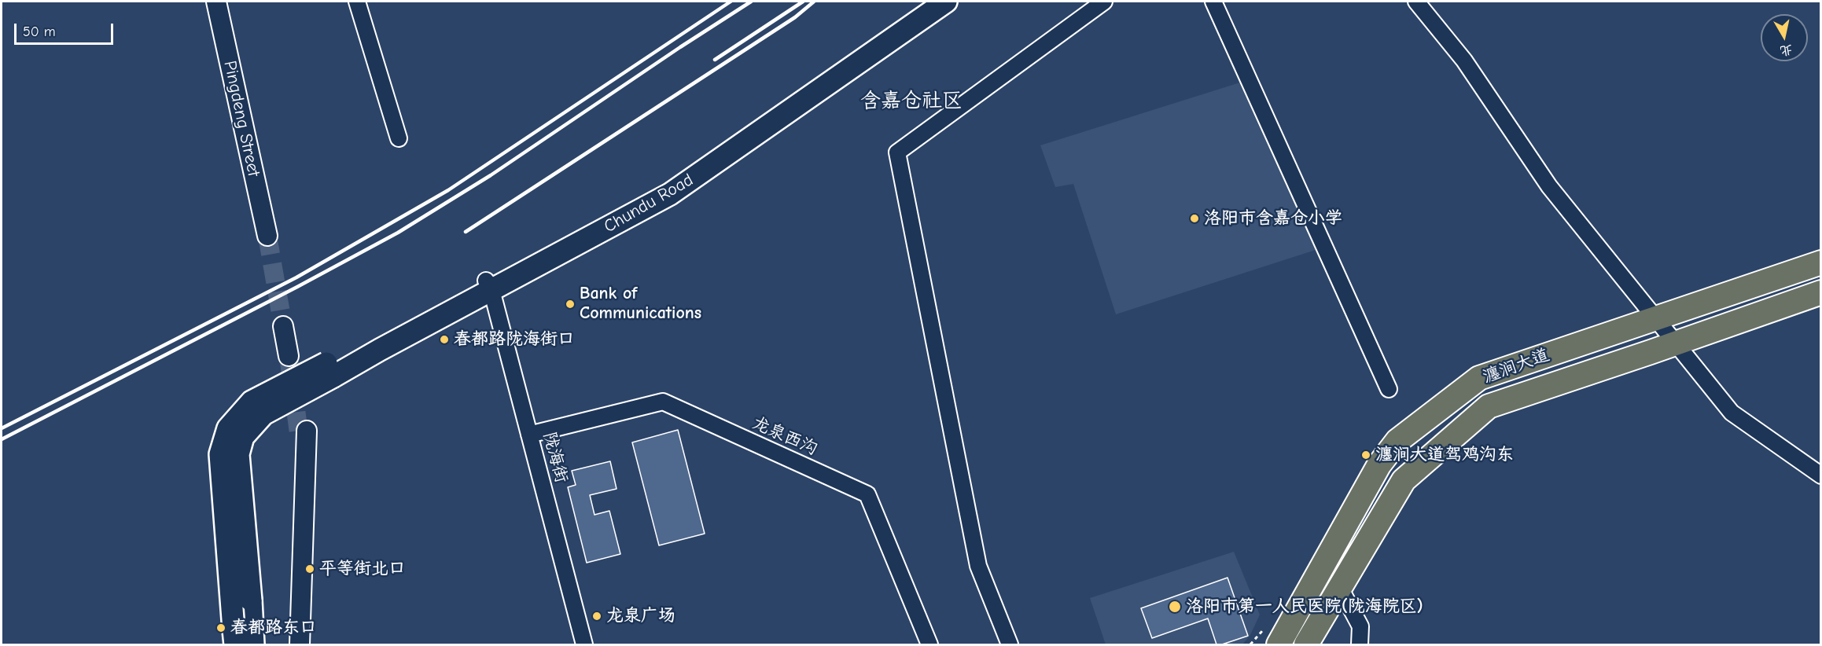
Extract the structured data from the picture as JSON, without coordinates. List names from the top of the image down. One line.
{"streets":{"main road":["Chundu Road","瀍涧大道"],"street":["Pingdeng Street","龙泉西沟","陇海街"]},"crossings":[["Chundu Road","陇海街"],["龙泉西沟","陇海街"]],"districts":["含嘉仓社区"],"places":["洛阳市含嘉仓小学","Bank of Communications","春都路陇海街口","瀍涧大道驾鸡沟东","平等街北口","洛阳市第一人民医院(陇海院区)","龙泉广场","春都路东口"],"scale_bar":"50 m","north":"bottom"}
